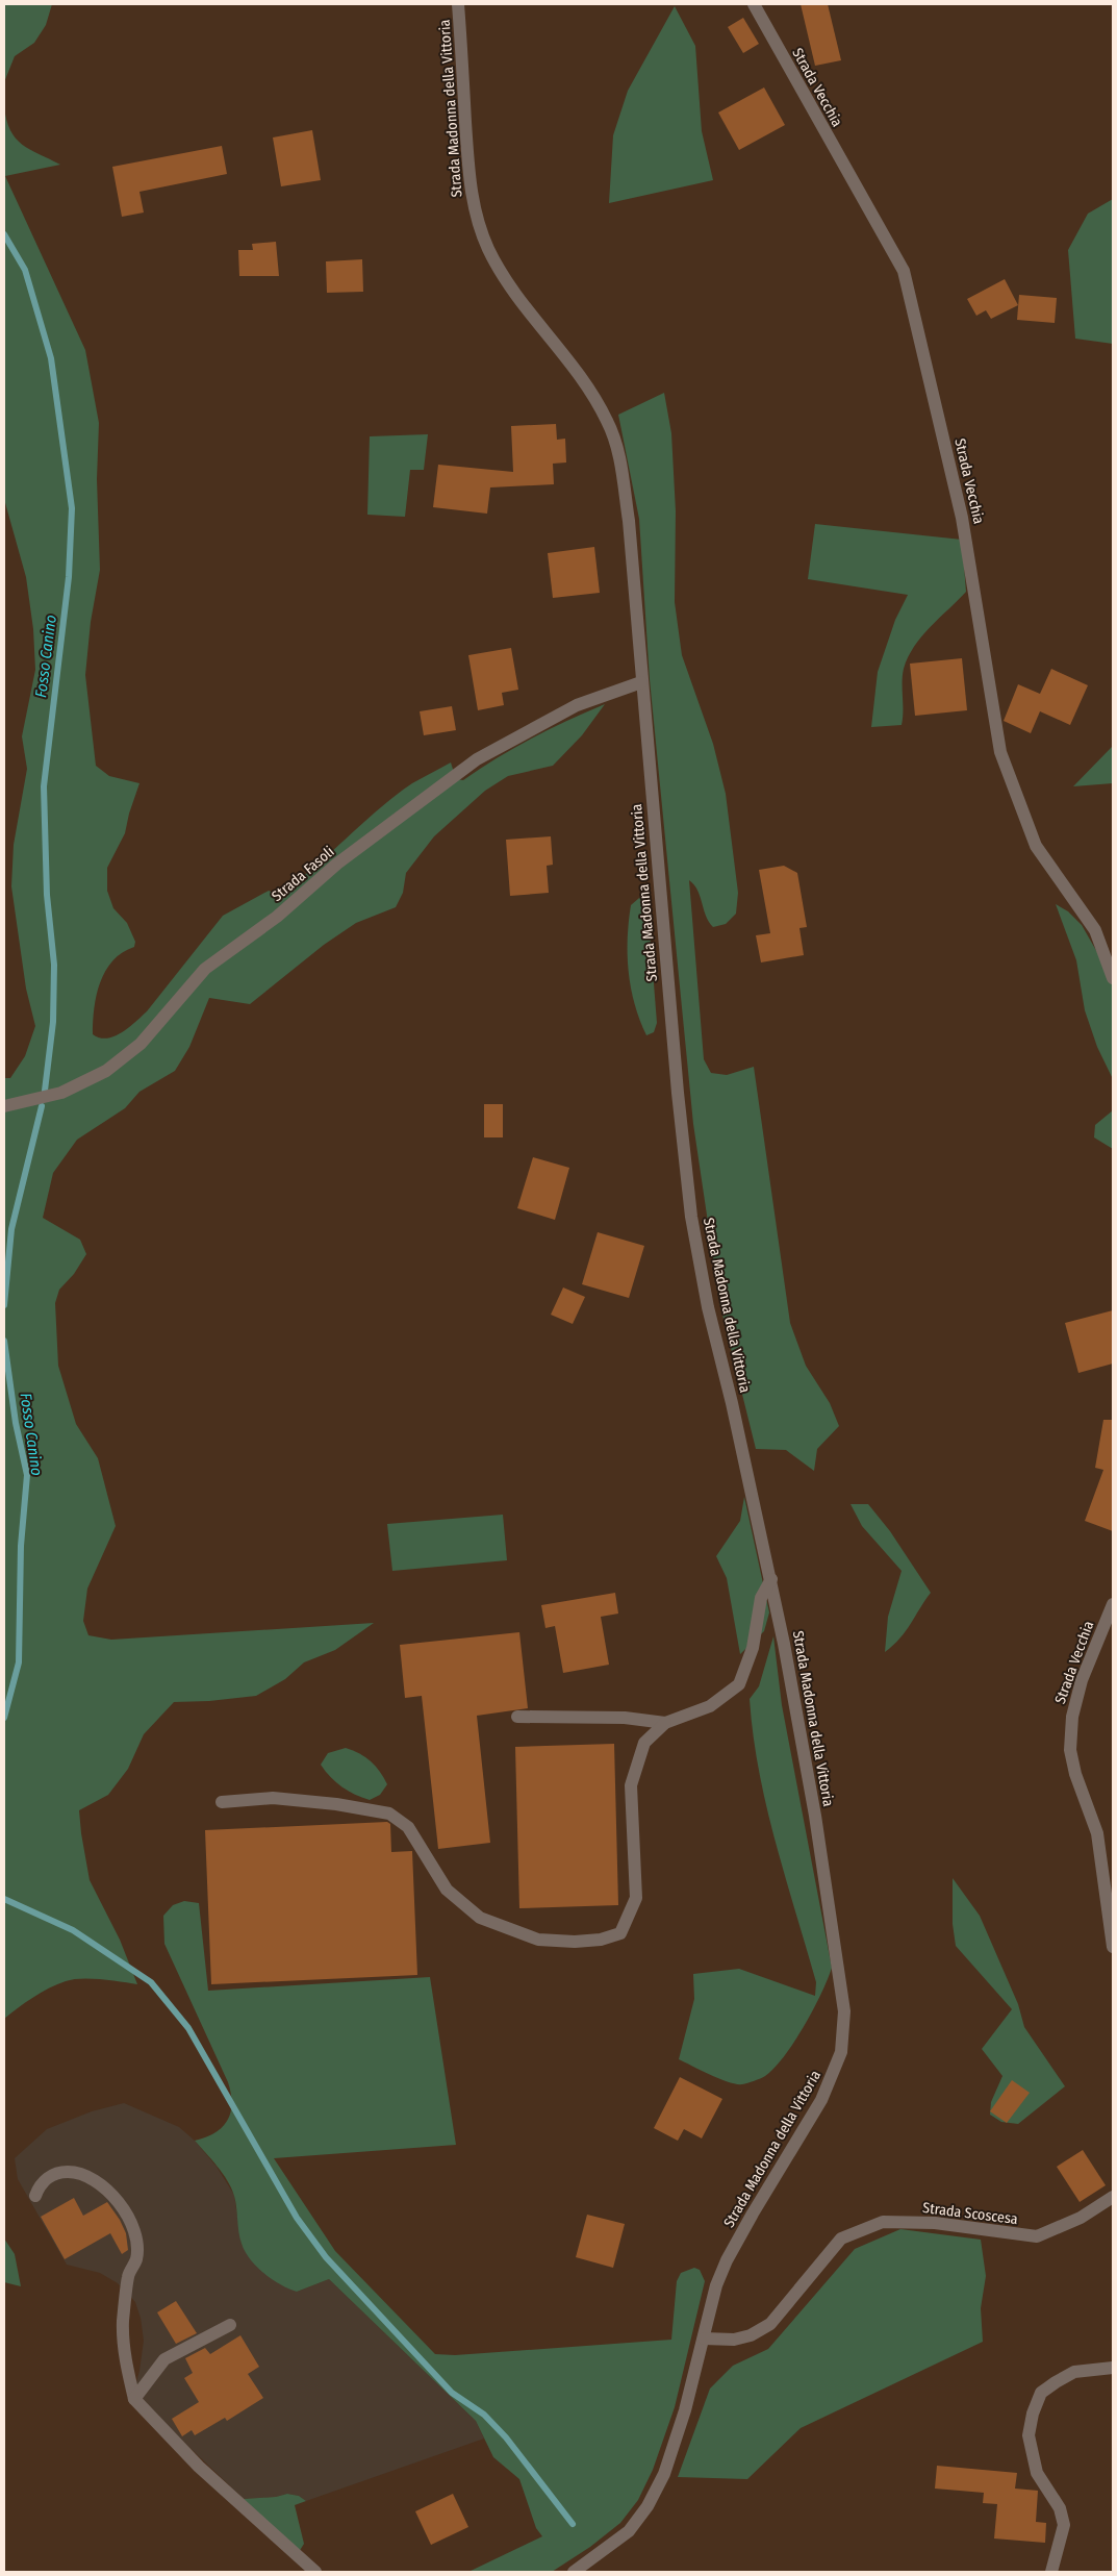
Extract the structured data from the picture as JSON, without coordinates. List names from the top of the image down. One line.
{"streets":{"street":["Strada Vecchia","Strada Madonna della Vittoria","Strada Fasoli","Strada Scoscesa"]},"crossings":[["Strada Madonna della Vittoria","Strada Fasoli"],["Strada Madonna della Vittoria","Strada Scoscesa"]],"water":["Fosso Canino"]}
